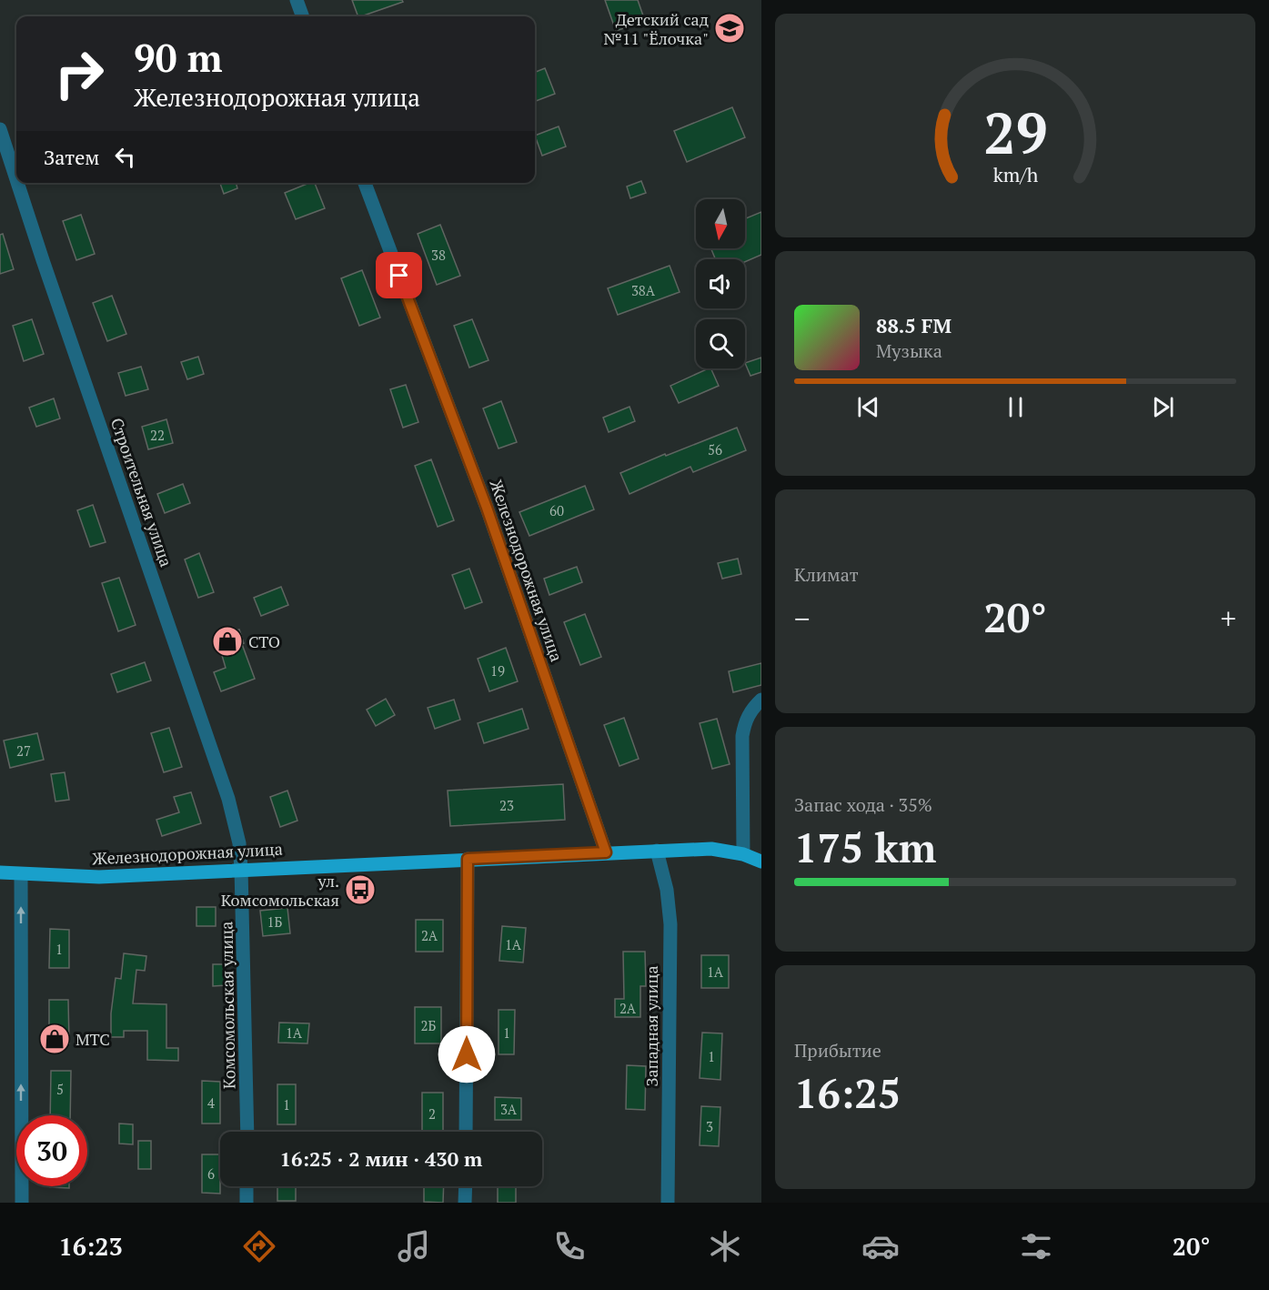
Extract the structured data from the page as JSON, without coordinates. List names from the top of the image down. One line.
{"streets":{"main road":["Железнодорожная улица"],"street":["Строительная улица","Комсомольская улица","Западная улица"]},"crossings":[["Строительная улица","Железнодорожная улица"],["Строительная улица","Комсомольская улица"],["Железнодорожная улица","Комсомольская улица"],["Железнодорожная улица","Западная улица"]],"places":{"school or university":["Детский сад №11 \"Ёлочка\""],"shop":["СТО","МТС"],"bus stop":["ул. Комсомольская"]},"house_numbers":["38","38А","22","56","60","19","27","23","1Б","2А","1А","1","1А","2А","2Б","1А","1","1","5","4","1","3А","2","3","6"],"north":"bottom","page":{"turn":["90 m","Железнодорожная улица"],"then":"Затем","song":["88.5 FM","Музыка"],"tile":["Климат",["Запас хода · 35%","175 km"],["Прибытие","16:25"]],"heat":["−","20°","+"],"limit":"30","trip":"16:25 · 2 мин · 430 m","tabs":["16:23","20°"],"gauge":["29","km/h"]}}
